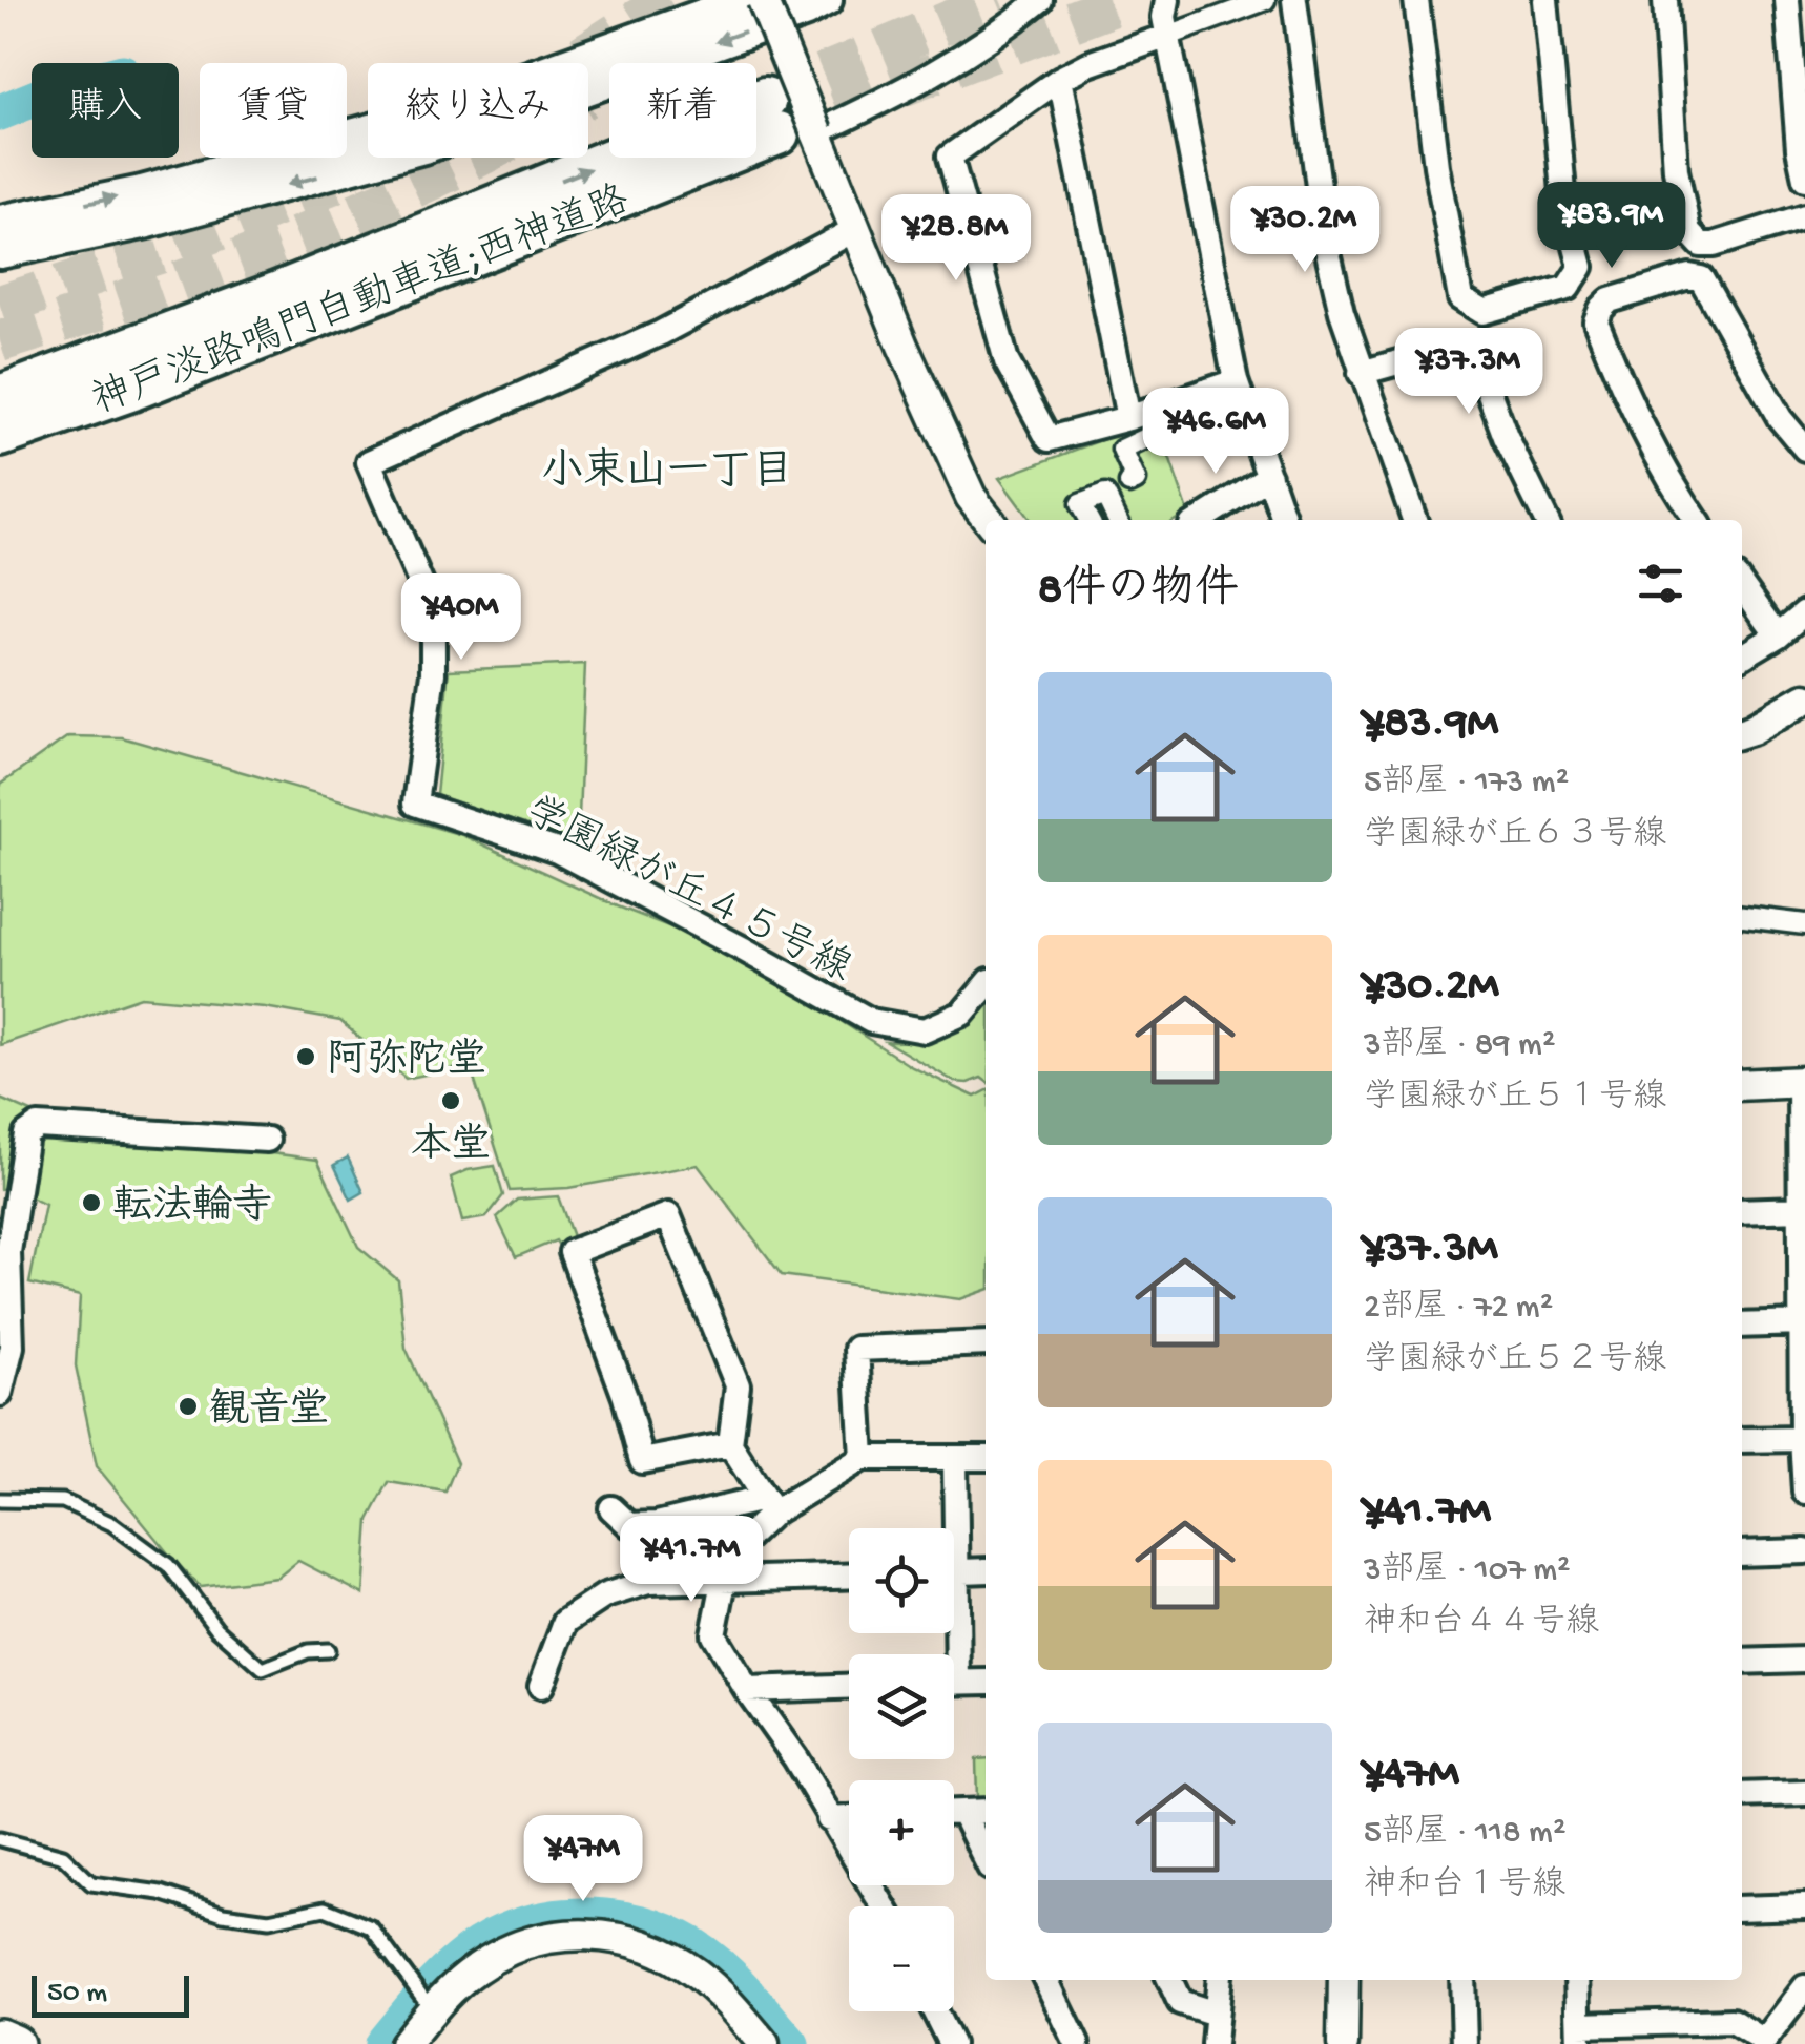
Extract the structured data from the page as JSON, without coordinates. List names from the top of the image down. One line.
{"streets":{"highway":["神戸淡路鳴門自動車道;西神道路"],"street":["学園緑が丘４５号線"]},"districts":["小束山一丁目"],"places":["阿弥陀堂","本堂","転法輪寺","観音堂"],"scale_bar":"50 m","page":{"chip":["購入","賃貸","絞り込み","新着"],"price":["¥83.9M","¥30.2M","¥28.8M","¥37.3M","¥46.6M","¥40M","¥41.7M","¥47M"],"heading":"8件の物件","list":[{"name":"¥83.9M","note":"5部屋 · 173 m² · 学園緑が丘６３号線"},{"name":"¥30.2M","note":"3部屋 · 89 m² · 学園緑が丘５１号線"},{"name":"¥37.3M","note":"2部屋 · 72 m² · 学園緑が丘５２号線"},{"name":"¥41.7M","note":"3部屋 · 107 m² · 神和台４４号線"},{"name":"¥47M","note":"5部屋 · 118 m² · 神和台１号線"}],"map_buttons":["+","−"],"scale":"50 m"}}
